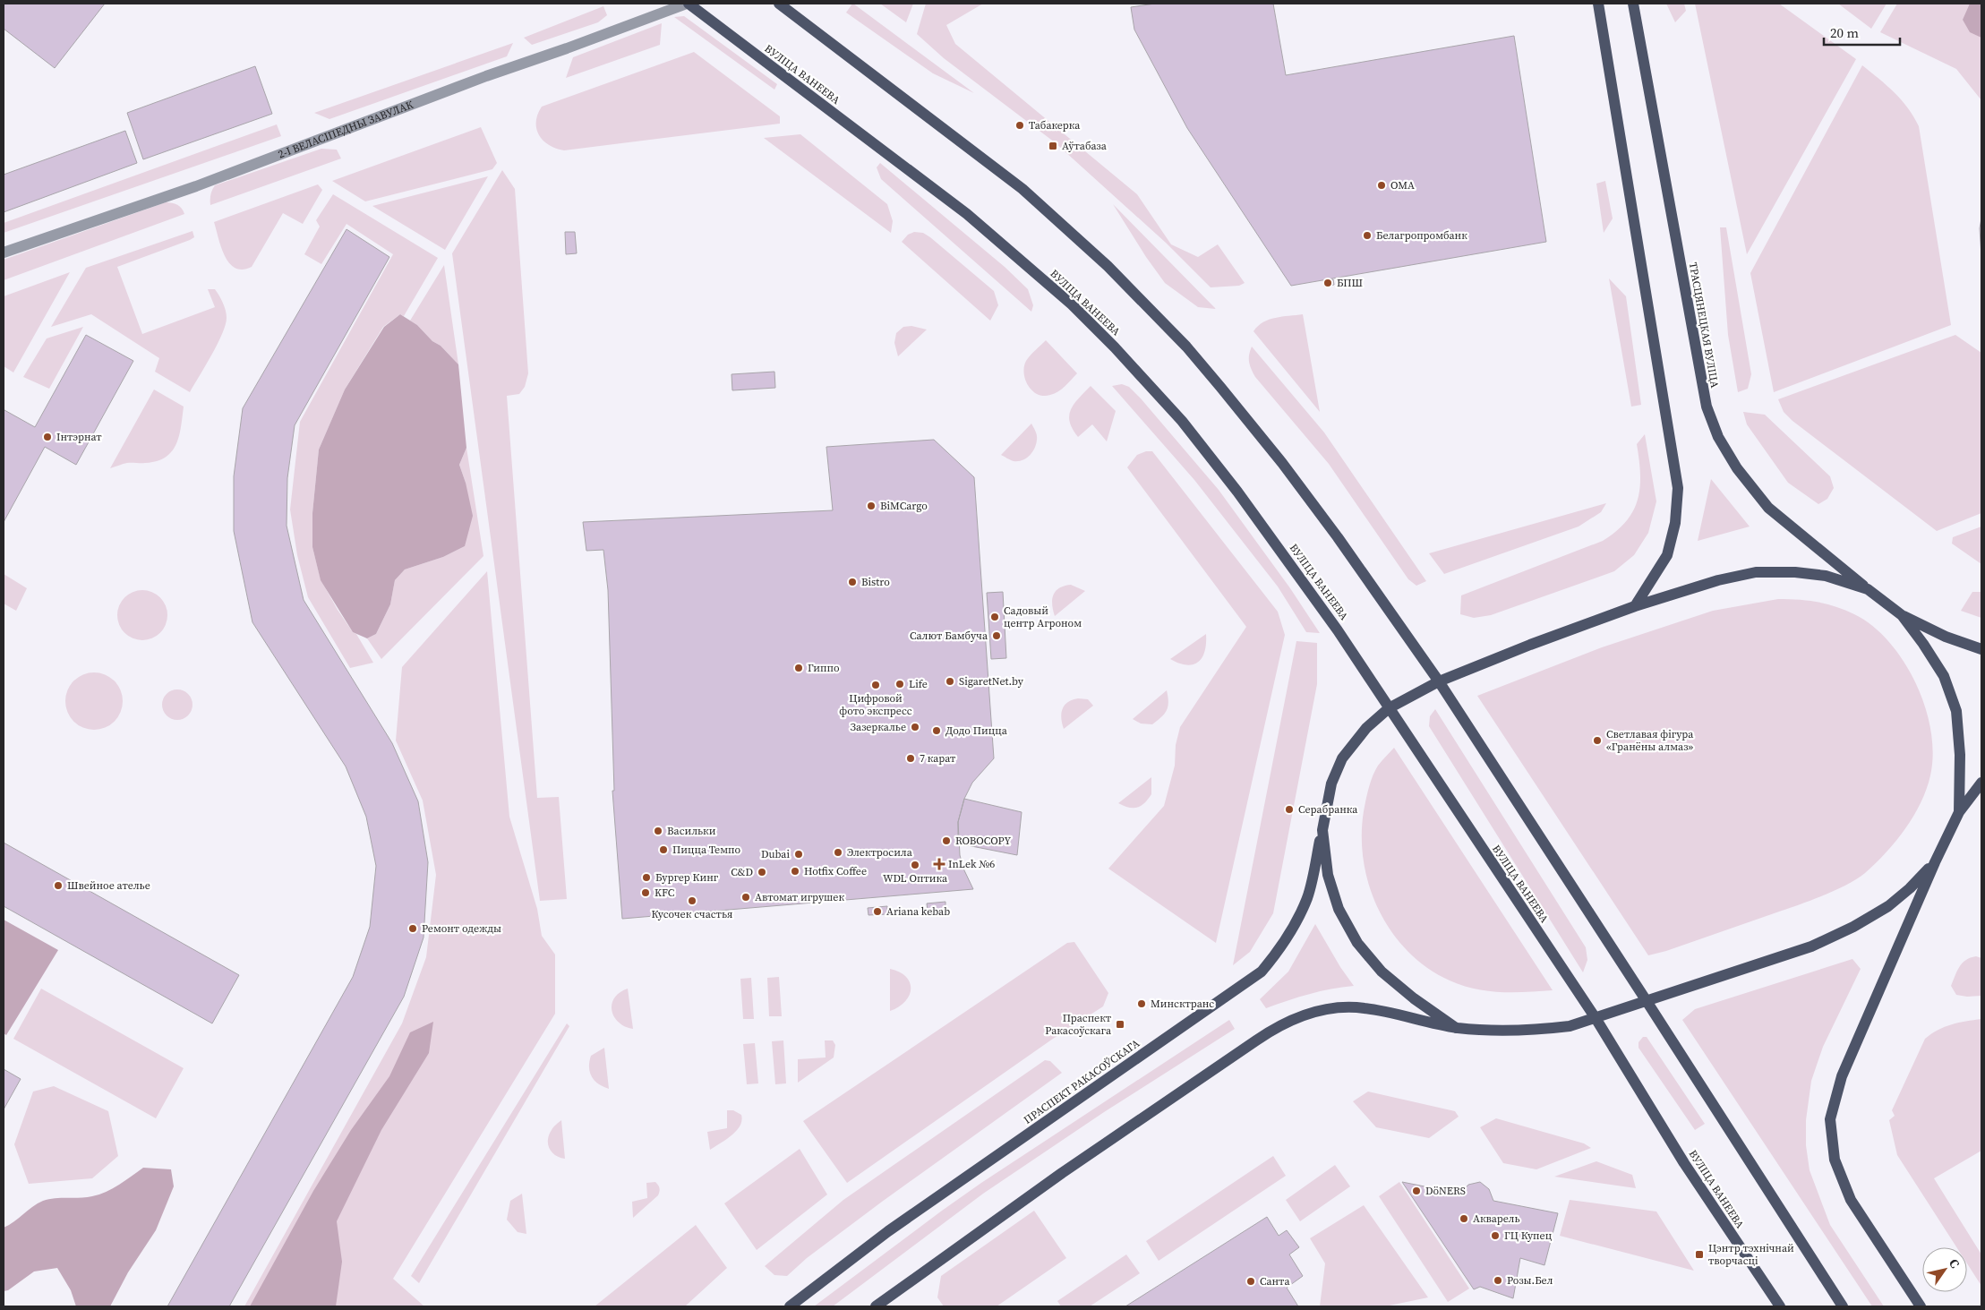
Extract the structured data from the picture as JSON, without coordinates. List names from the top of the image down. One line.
{"streets":{"main road":["ВУЛІЦА ВАНЕЕВА","ТРАСЦЯНЕЦКАЯ ВУЛІЦА","ПРАСПЕКТ РАКАСОЎСКАГА"],"street":["2-І ВЕЛАСІПЕДНЫ ЗАВУЛАК"]},"crossings":[["ВУЛІЦА ВАНЕЕВА","2-І ВЕЛАСІПЕДНЫ ЗАВУЛАК"],["ВУЛІЦА ВАНЕЕВА","ПРАСПЕКТ РАКАСОЎСКАГА"],["ТРАСЦЯНЕЦКАЯ ВУЛІЦА","ПРАСПЕКТ РАКАСОЎСКАГА"]],"places":{"other":["Табакерка","ОМА","Белагропромбанк","БПШ","Інтэрнат","BiMCargo","Bistro","Садовый центр Агроном","Салют Бамбуча","Гиппо","SigaretNet.by","Life","Цифровой фото экспресс","Зазеркалье","Додо Пицца","Светлавая фігура «Гранёны алмаз»","7 карат","Серабранка","Васильки","ROBOCOPY","Пицца Темпо","Электросила","Dubai","WDL Оптика","Hotfix Coffee","C&D","Бургер Кинг","Швейное ателье","KFC","Автомат игрушек","Кусочек счастья","Ariana kebab","Ремонт одежды","Минсктранс","DöNERS","Акварель","ГЦ Купец","Розы.Бел","Санта"],"transit":["Аўтабаза","Праспект Ракасоўскага","Цэнтр тэхнічнай творчасці"],"health":["InLek №6"]},"scale_bar":"20 m","north":"top right"}
